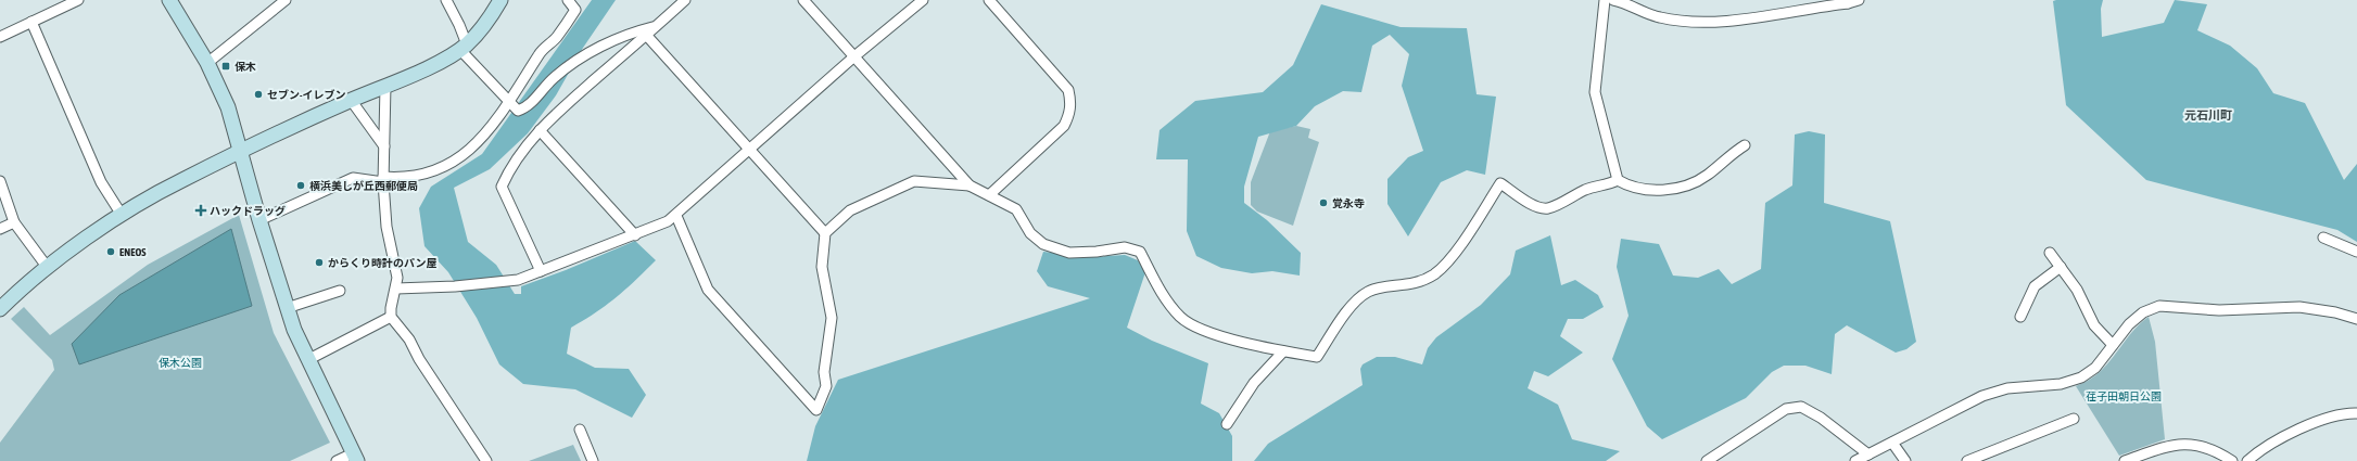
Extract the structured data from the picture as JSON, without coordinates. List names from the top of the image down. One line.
{"districts":["元石川町"],"parks":["保木公園","荏子田朝日公園"],"places":{"transit":["保木"],"other":["セブン-イレブン","横浜美しが丘西郵便局","覚永寺","ENEOS","からくり時計のパン屋"],"health":["ハックドラッグ"]}}
